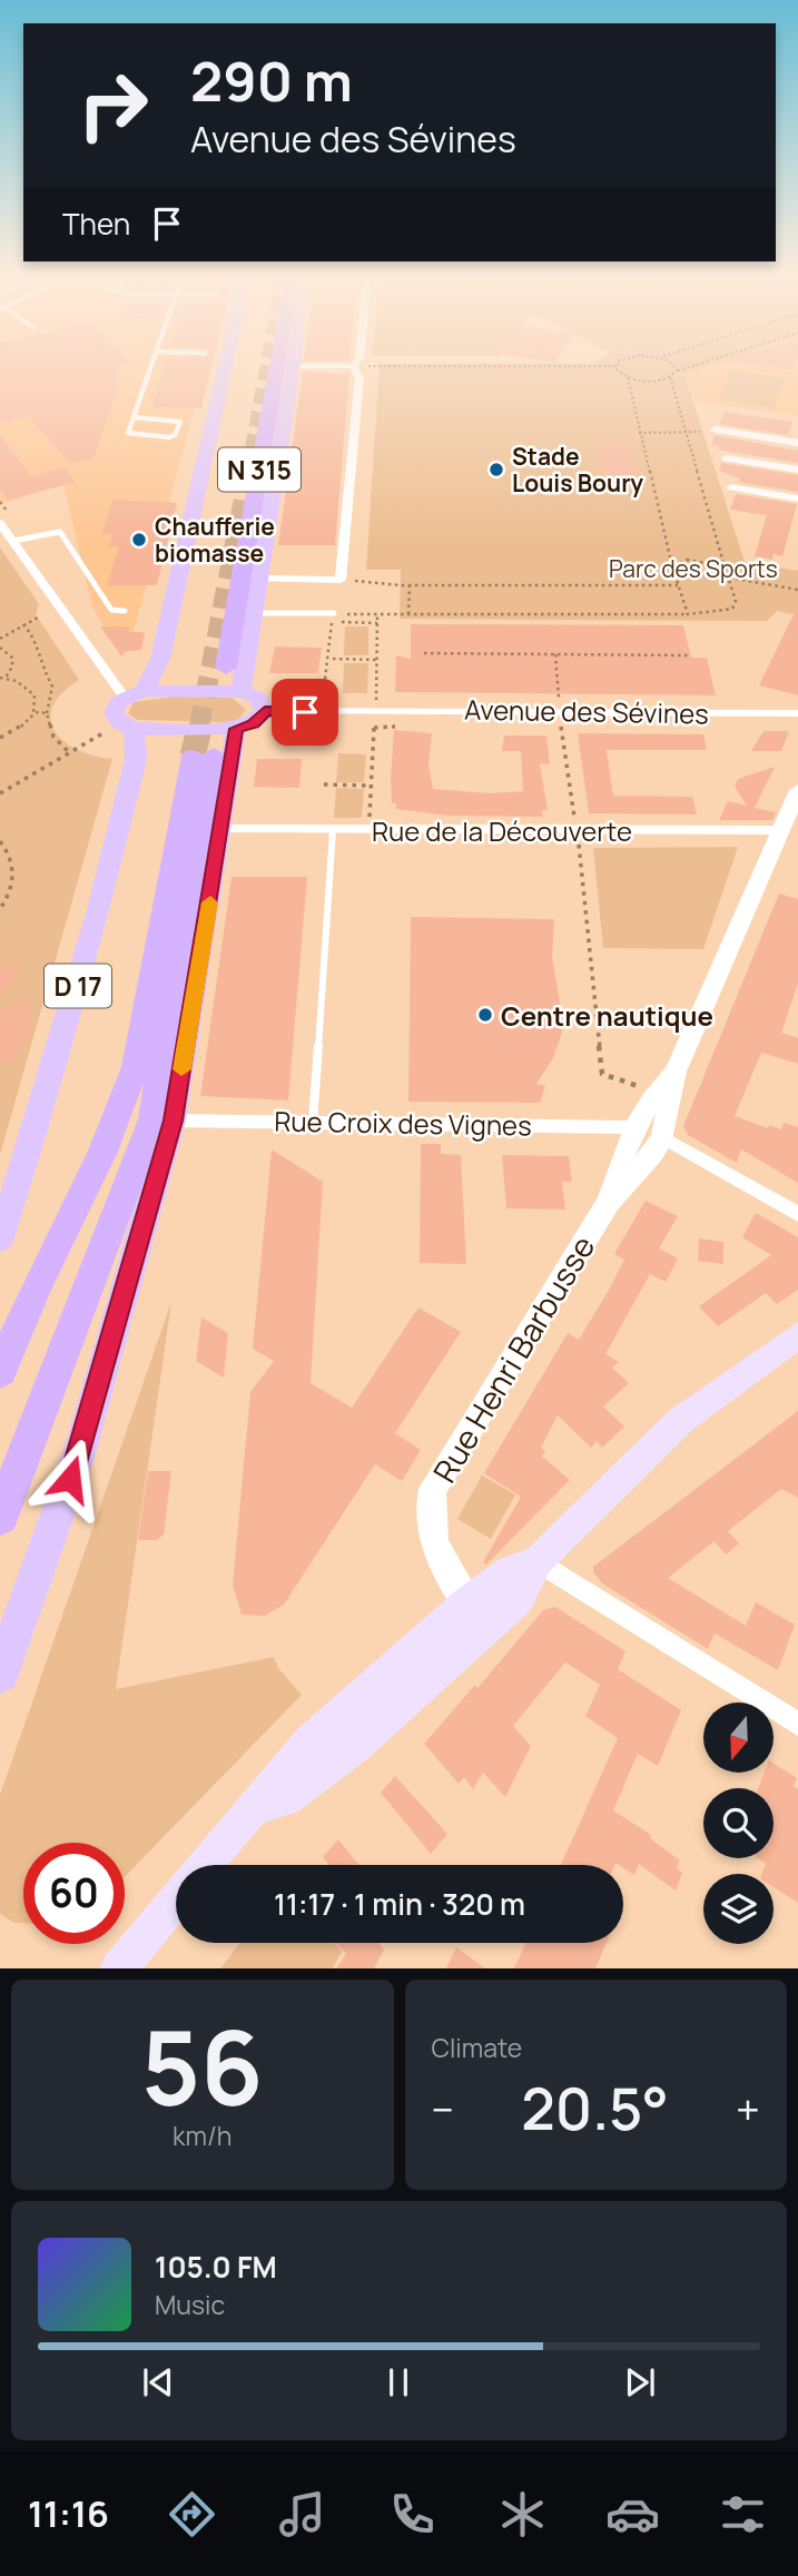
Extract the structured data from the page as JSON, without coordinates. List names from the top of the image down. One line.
{"streets":{"highway":["N 315"],"main road":["D 17"],"street":["Avenue des Sévines","Rue de la Découverte","Rue Croix des Vignes","Rue Henri Barbusse"]},"crossings":[["Rue de la Découverte","Rue Henri Barbusse"],["Rue Croix des Vignes","Rue Henri Barbusse"]],"parks":["Parc des Sports"],"places":["Stade Louis Boury","Chaufferie biomasse","Centre nautique"],"north":"bottom","page":{"turn":["290 m","Avenue des Sévines"],"then":"Then","limit":"60","trip":"11:17 · 1 min · 320 m","tile":[["56","km/h"],"Climate"],"heat":["−","20.5°","+"],"song":["105.0 FM","Music"],"tabs":"11:16"}}
